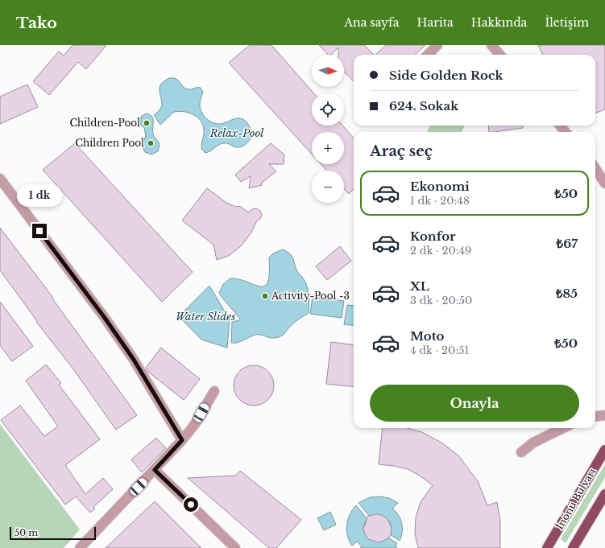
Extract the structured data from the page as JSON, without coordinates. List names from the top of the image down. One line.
{"streets":{"main road":["İnönü Bulvarı"]},"water":["Relax-Pool","Water Slides"],"places":["Children-Pool","Children Pool","Activity-Pool -3"],"scale_bar":"50 m","north":"right","page":{"header":"Tako","nav":["Ana sayfa","Harita","Hakkında","İletişim"],"map_buttons":["+","−"],"banner":["Side Golden Rock","624. Sokak"],"heading":"Araç seç","list":[{"name":"Ekonomi","note":"1 dk · 20:48","value":"₺50"},{"name":"Konfor","note":"2 dk · 20:49","value":"₺67"},{"name":"XL","note":"3 dk · 20:50","value":"₺85"},{"name":"Moto","note":"4 dk · 20:51","value":"₺50"}],"bubble":"1 dk","buttons":"Onayla","scale":"50 m"}}
